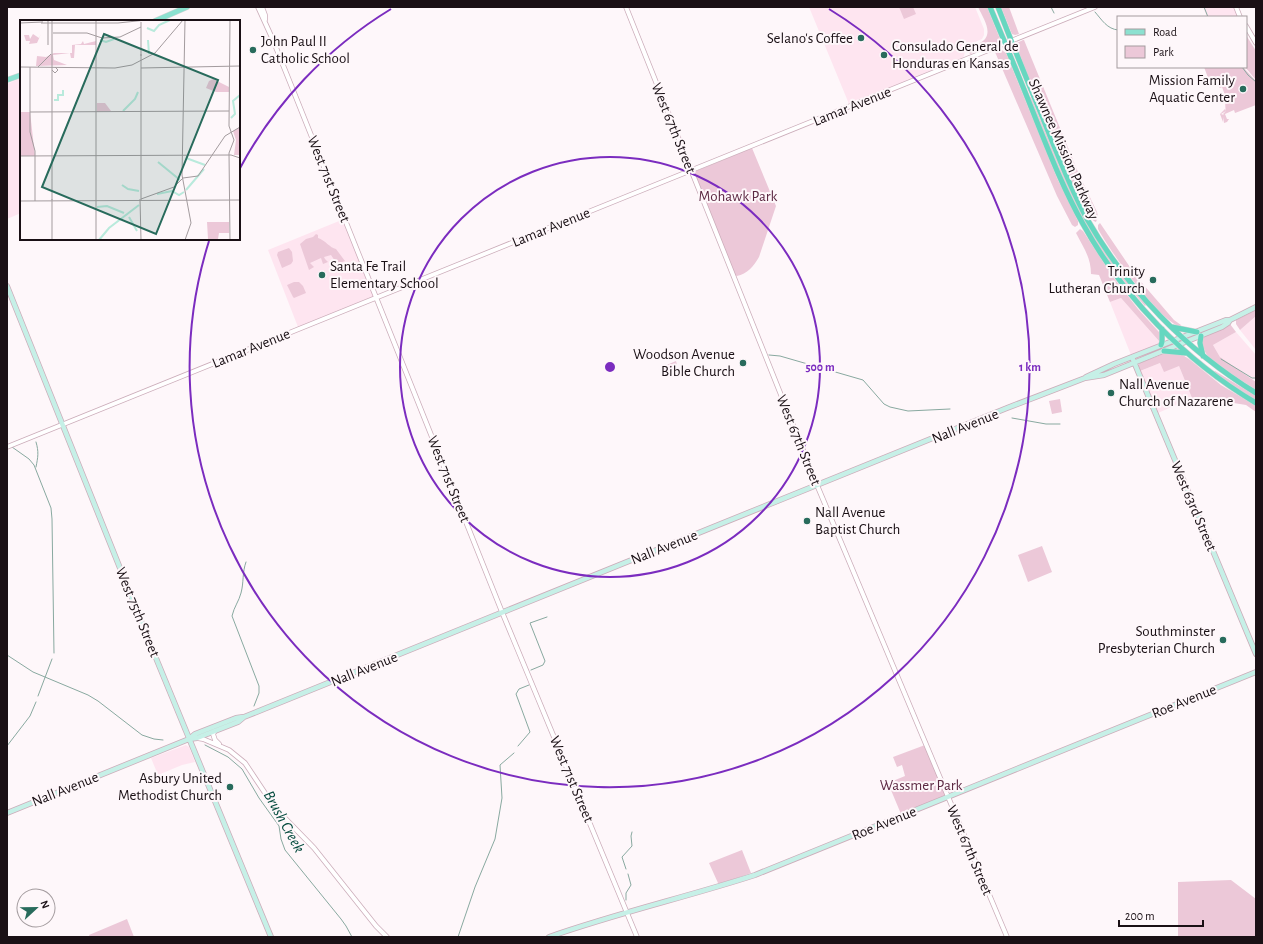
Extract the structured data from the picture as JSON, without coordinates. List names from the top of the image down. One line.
{"streets":{"highway":["Shawnee Mission Parkway"],"main road":["Nall Avenue","West 63rd Street","West 75th Street","Roe Avenue"],"street":["Lamar Avenue","West 67th Street","West 71st Street"]},"crossings":[["Lamar Avenue","West 67th Street"],["Lamar Avenue","Shawnee Mission Parkway"],["Lamar Avenue","West 71st Street"],["Lamar Avenue","West 75th Street"],["West 67th Street","Nall Avenue"],["West 67th Street","Roe Avenue"],["Shawnee Mission Parkway","Nall Avenue"],["West 71st Street","Nall Avenue"],["West 71st Street","Roe Avenue"],["Nall Avenue","West 63rd Street"],["Nall Avenue","West 75th Street"]],"water":["Brush Creek"],"parks":["Mohawk Park","Wassmer Park"],"places":["Selano's Coffee","John Paul II Catholic School","Consulado General de Honduras en Kansas","Mission Family Aquatic Center","Santa Fe Trail Elementary School","Trinity Lutheran Church","Woodson Avenue Bible Church","Nall Avenue Church of Nazarene","Nall Avenue Baptist Church","Southminster Presbyterian Church","Asbury United Methodist Church"],"legend":["Road","Park"],"scale_bar":"200 m","north":"right","rings":["500 m","1 km"]}
